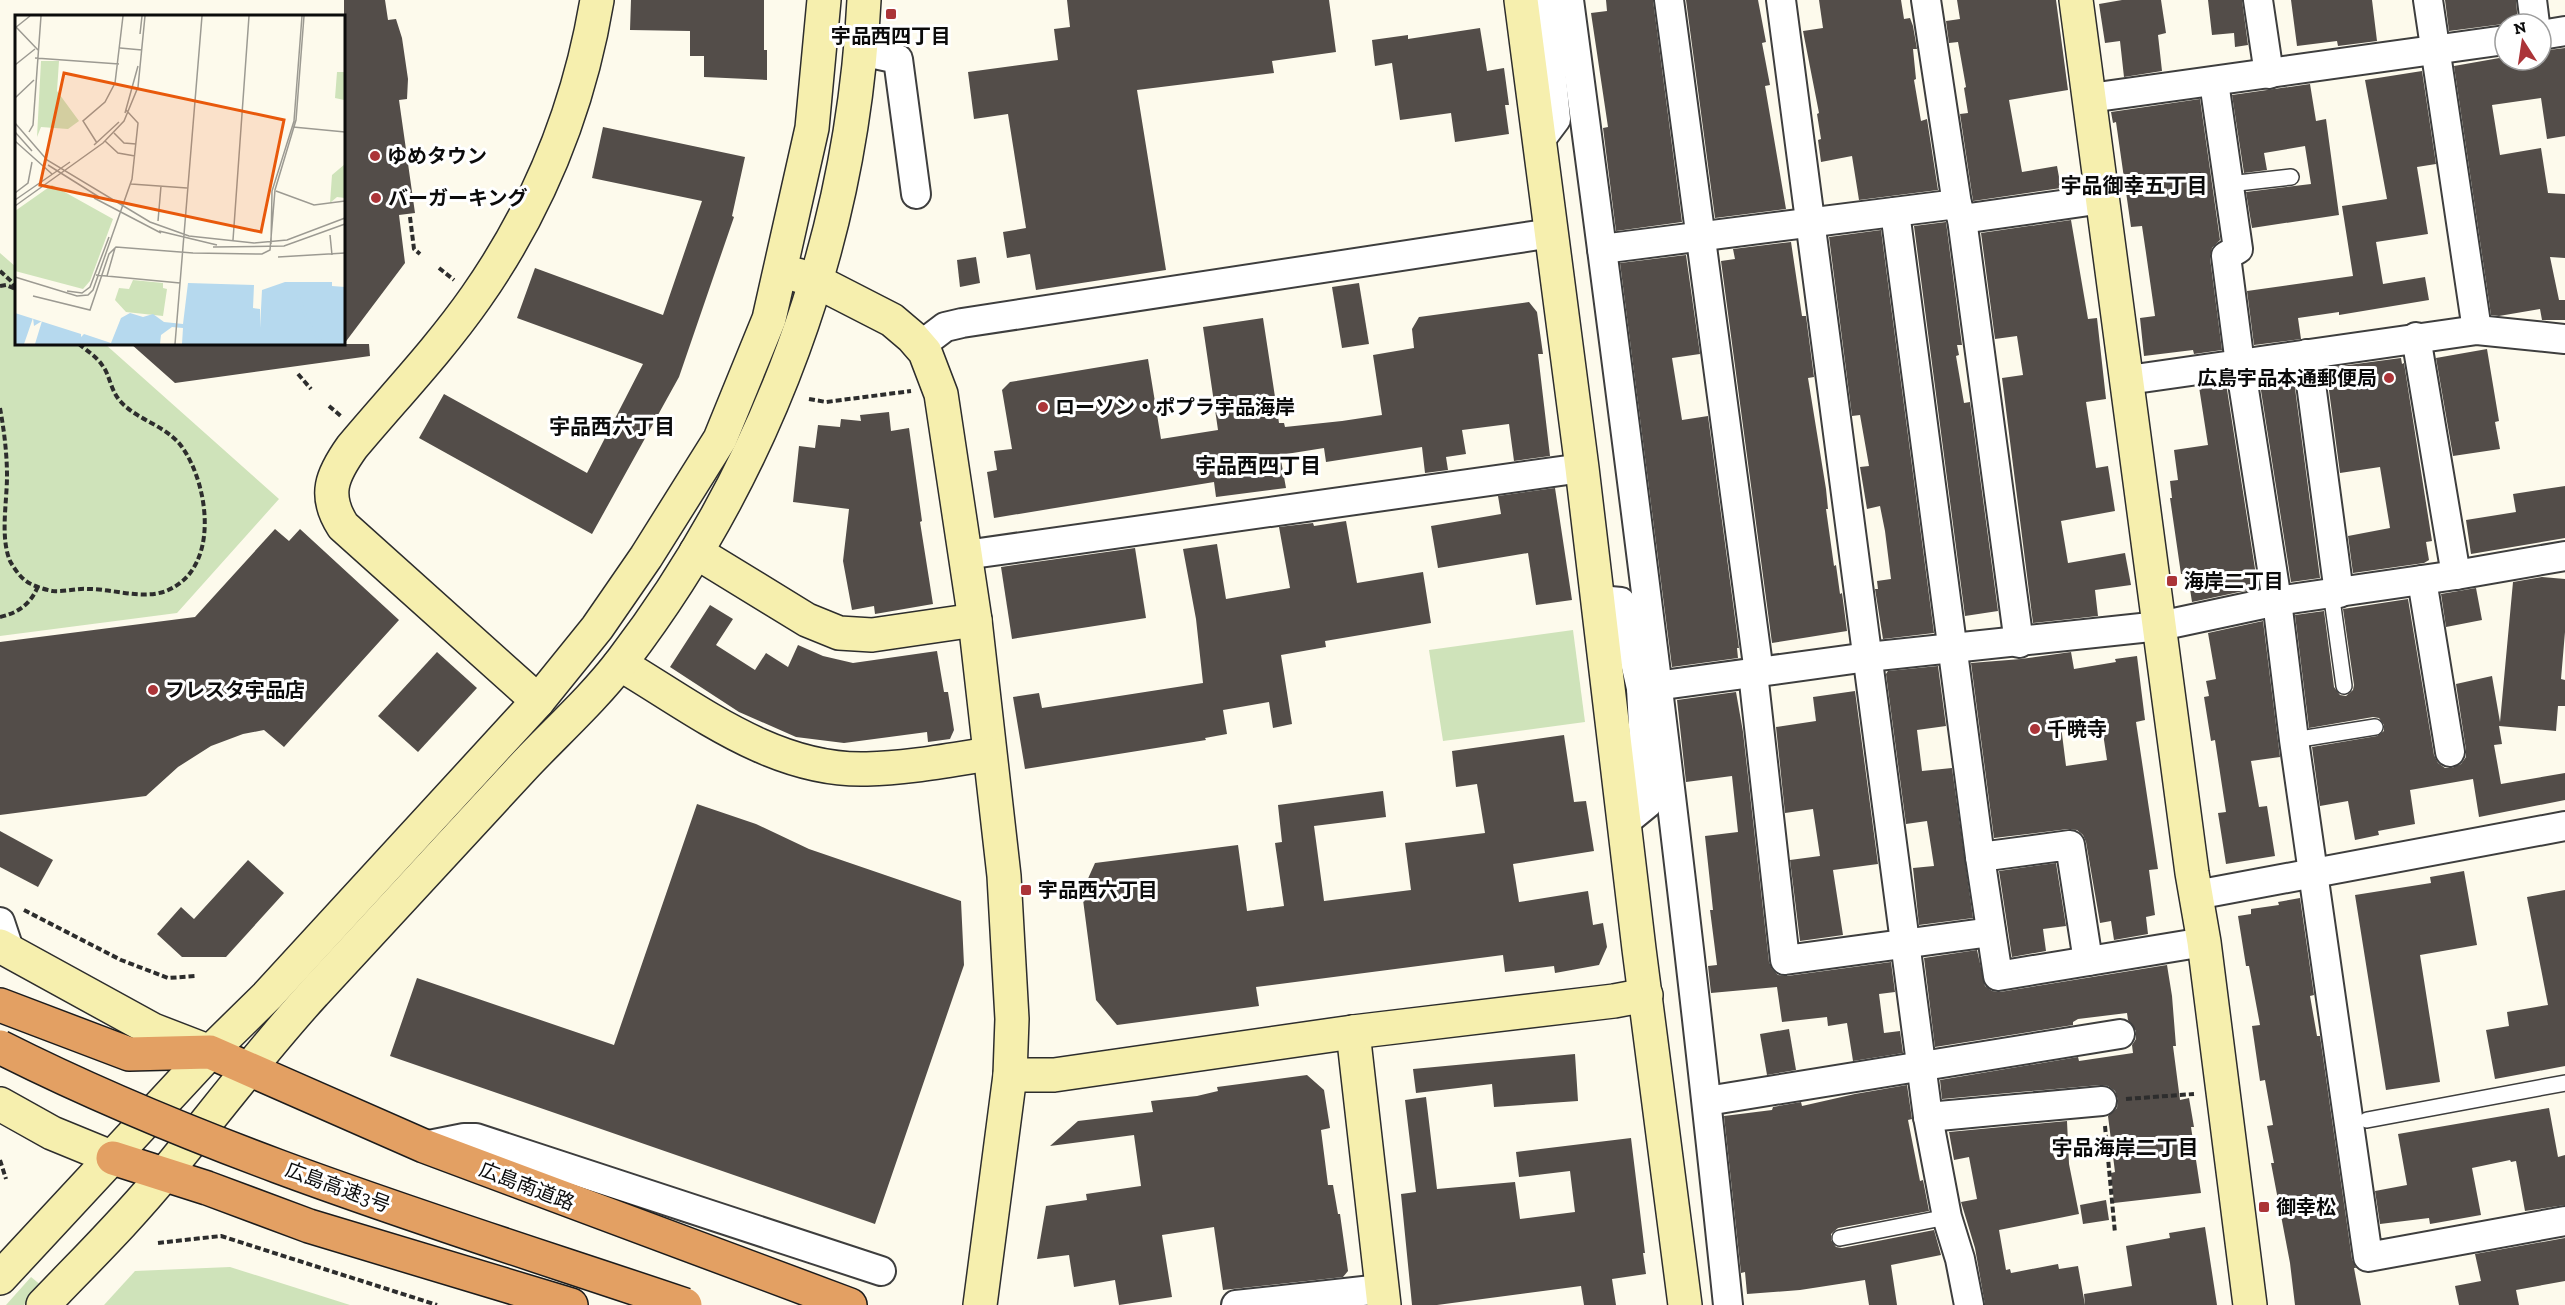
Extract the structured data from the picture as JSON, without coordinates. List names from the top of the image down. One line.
{"streets":{"highway":["広島南道路","広島高速3号"]},"districts":["宇品御幸五丁目","宇品西六丁目","宇品西四丁目","宇品海岸二丁目"],"places":{"transit":["宇品西四丁目","海岸二丁目","宇品西六丁目","御幸松"],"other":["ゆめタウン","バーガーキング","広島宇品本通郵便局","ローソン・ポプラ宇品海岸","フレスタ宇品店","千暁寺"]},"north":"top"}
